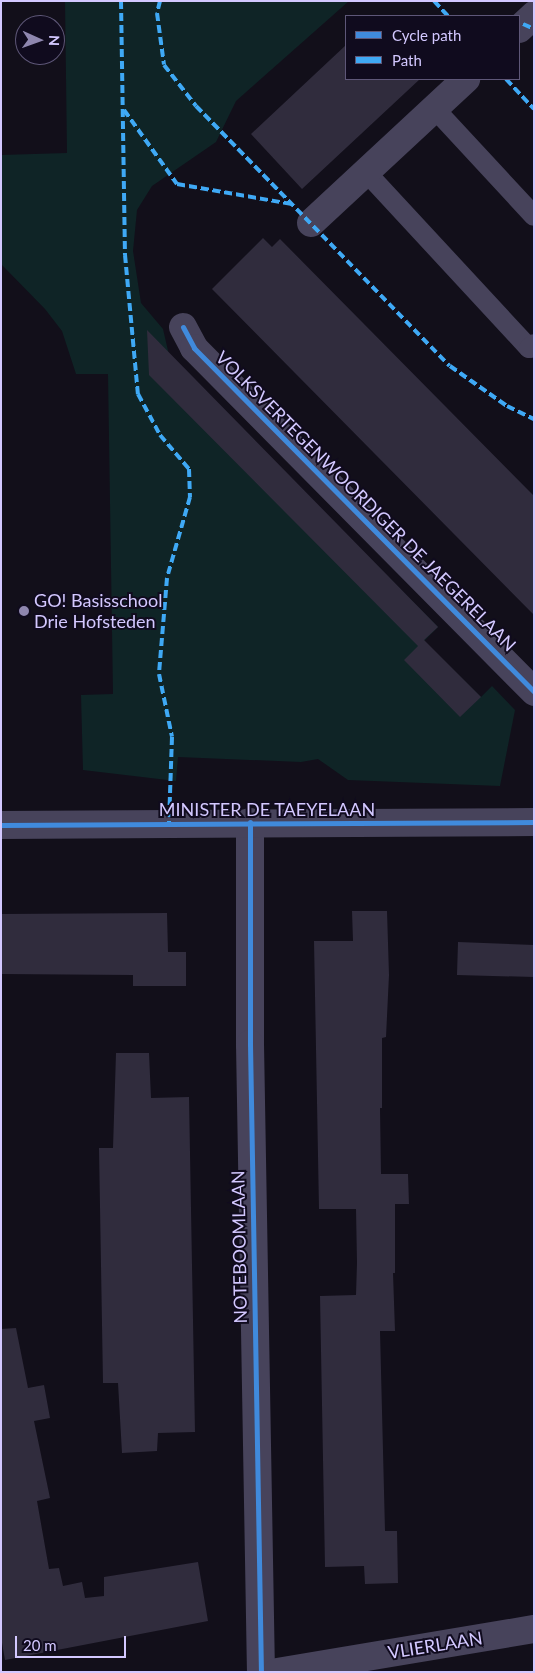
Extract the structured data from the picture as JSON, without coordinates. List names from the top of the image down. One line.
{"streets":{"street":["VOLKSVERTEGENWOORDIGER DE JAEGERELAAN","MINISTER DE TAEYELAAN","NOTEBOOMLAAN","VLIERLAAN"]},"crossings":[["MINISTER DE TAEYELAAN","NOTEBOOMLAAN"]],"places":["GO! Basisschool Drie Hofsteden"],"legend":["Cycle path","Path"],"scale_bar":"20 m","north":"right"}
